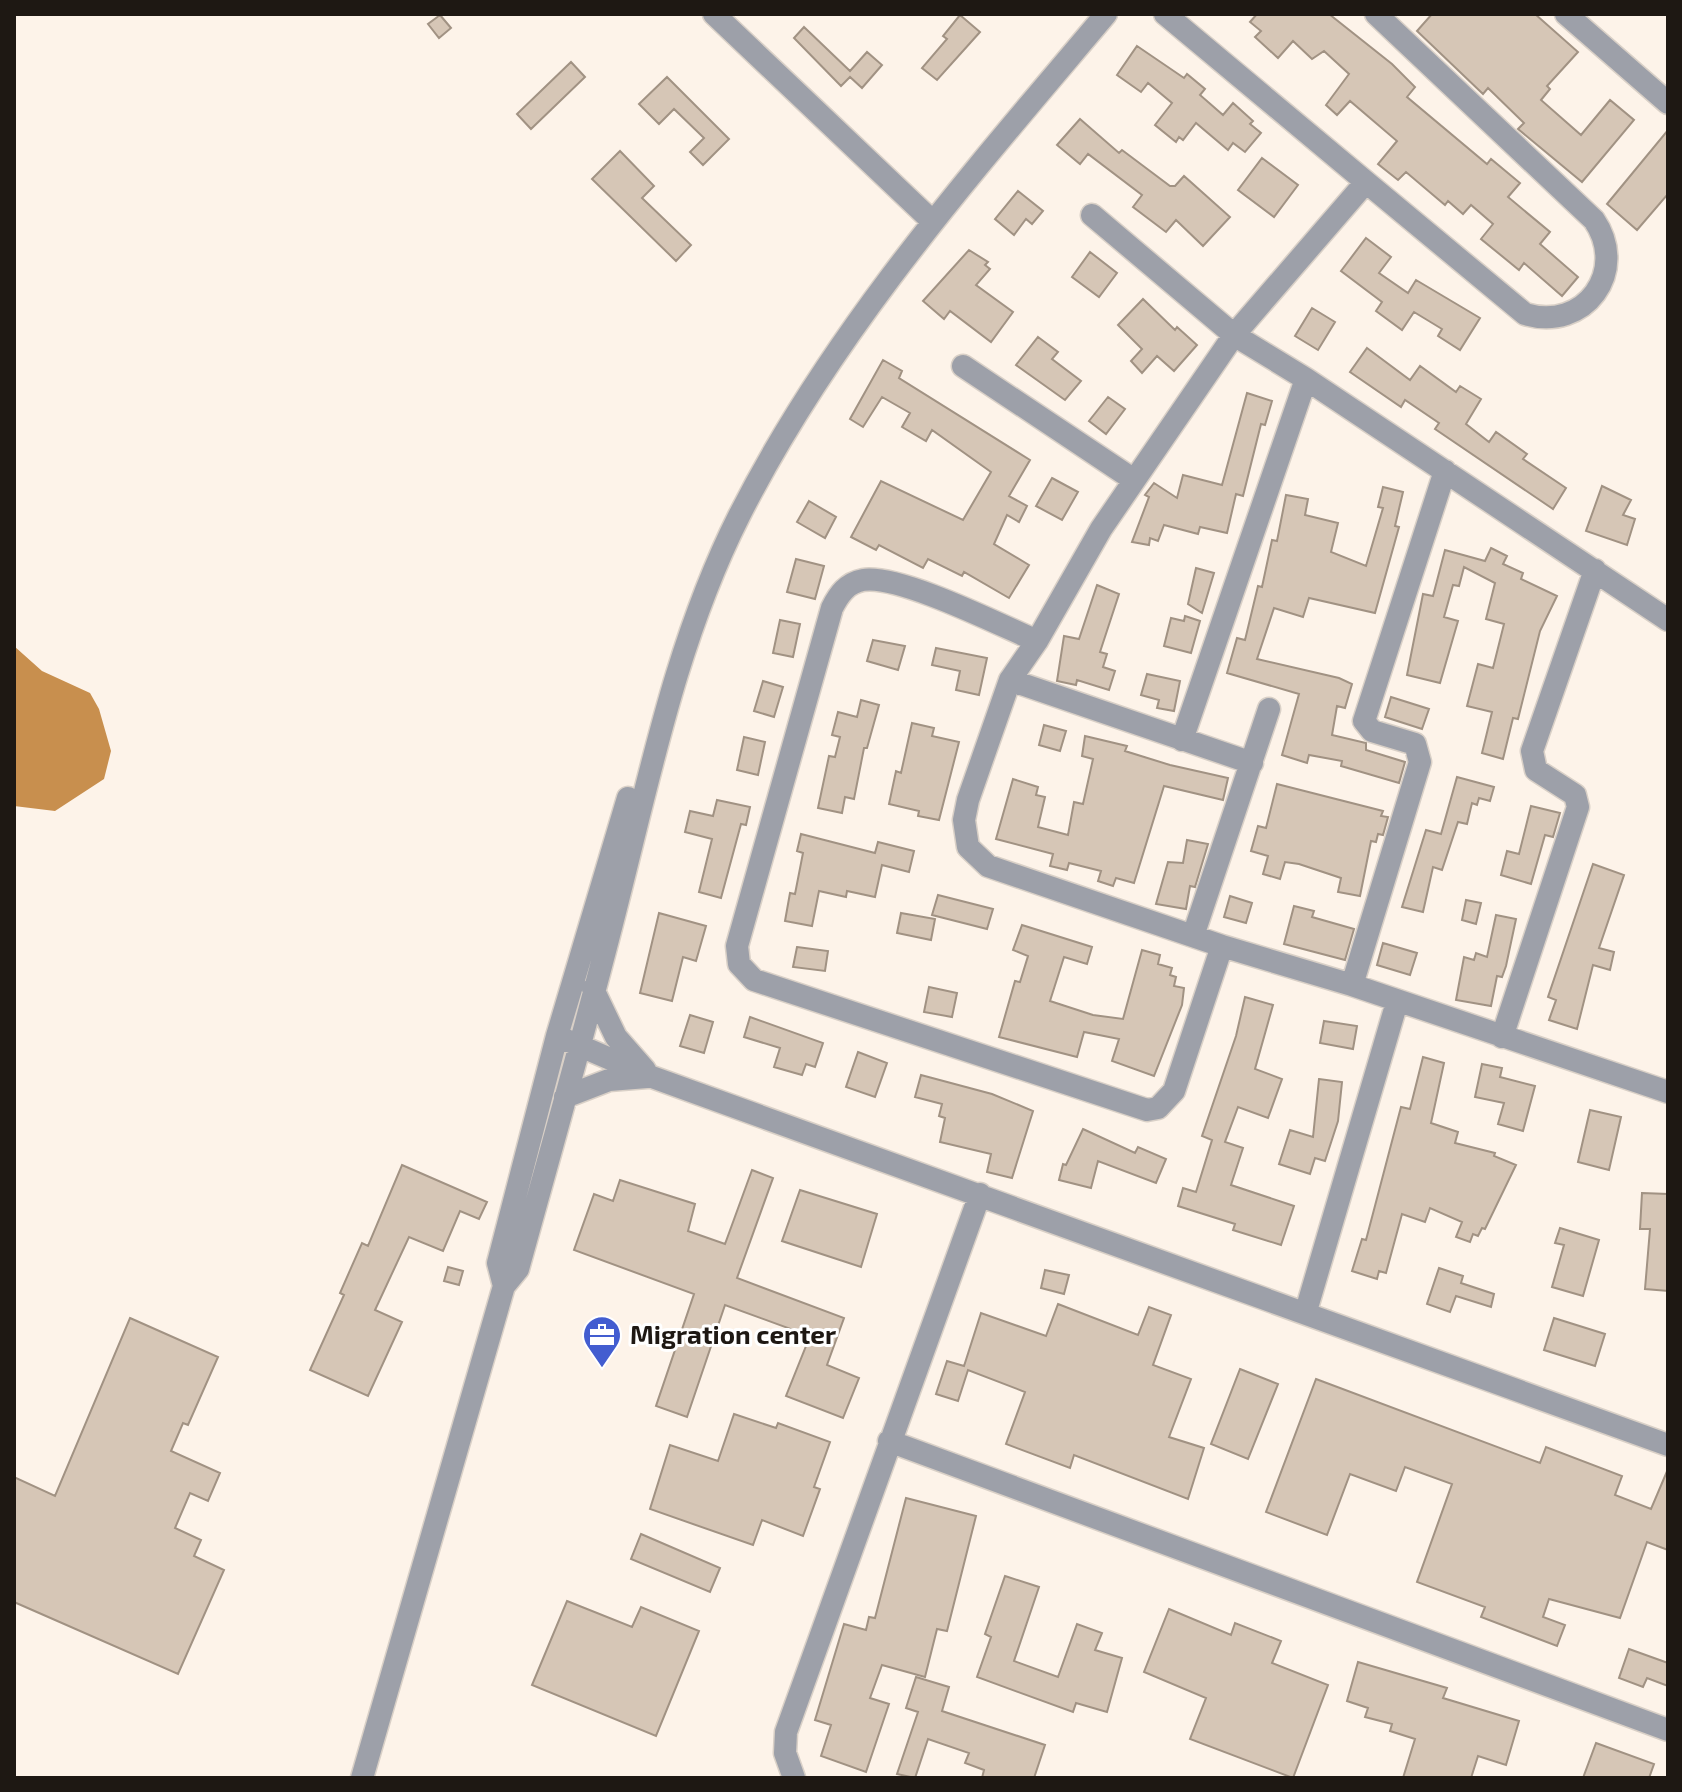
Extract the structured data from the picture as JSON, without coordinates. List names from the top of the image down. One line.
{"places":{"office":["Migration center"]}}
